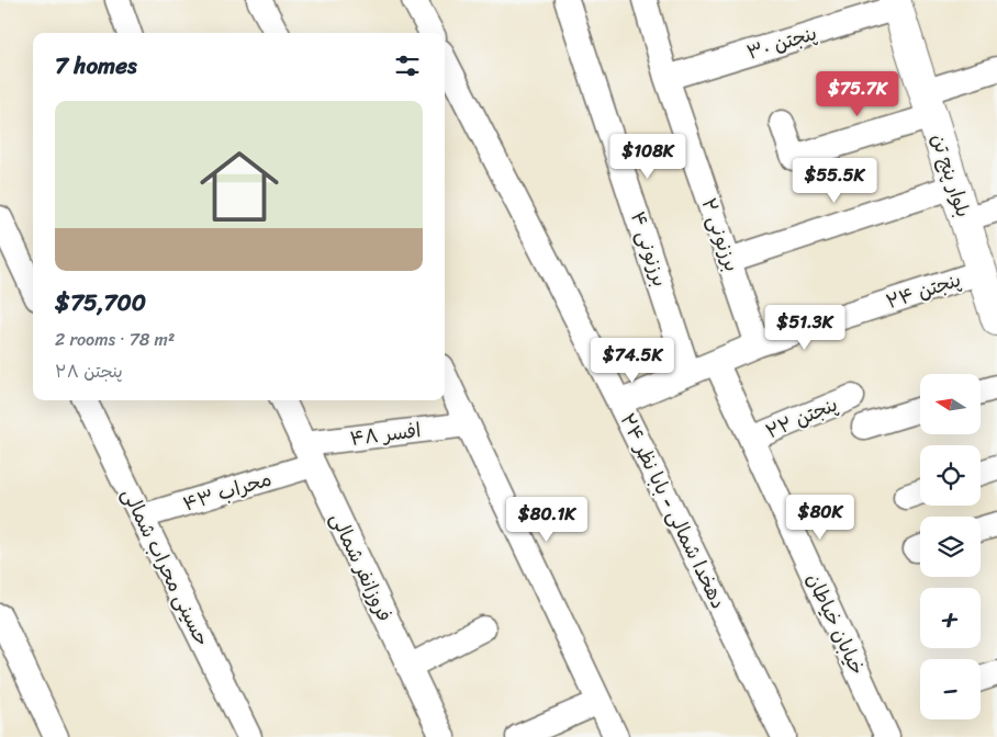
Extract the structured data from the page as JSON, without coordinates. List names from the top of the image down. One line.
{"streets":{"main road":["بلوار پنج تن"],"street":["پنجتن ۳۰","برزنونی ۲","برزنونی ۴","پنجتن ۲۴","پنجتن ۲۲","افسر ۴۸","محراب ۴۳","دهخدا شمالی - بابا نظر ۲۴","حسینی محراب شمالی","فروزانفر شمالی","خیابان خیاطان"]},"crossings":[["پنجتن ۳۰","بلوار پنج تن"],["پنجتن ۳۰","برزنونی ۲"],["بلوار پنج تن","پنجتن ۲۴"],["برزنونی ۲","پنجتن ۲۴"],["برزنونی ۴","پنجتن ۲۴"],["پنجتن ۲۴","دهخدا شمالی - بابا نظر ۲۴"],["پنجتن ۲۴","خیابان خیاطان"],["پنجتن ۲۲","خیابان خیاطان"],["افسر ۴۸","محراب ۴۳"],["افسر ۴۸","فروزانفر شمالی"],["محراب ۴۳","حسینی محراب شمالی"],["محراب ۴۳","فروزانفر شمالی"]],"north":"left","page":{"heading":"7 homes","price":["$75.7K","$108K","$55.5K","$51.3K","$74.5K","$80K","$80.1K"],"list":[{"name":"$75,700","note":"2 rooms · 78 m² · پنجتن ۲۸"}],"map_buttons":["+","−"]}}
